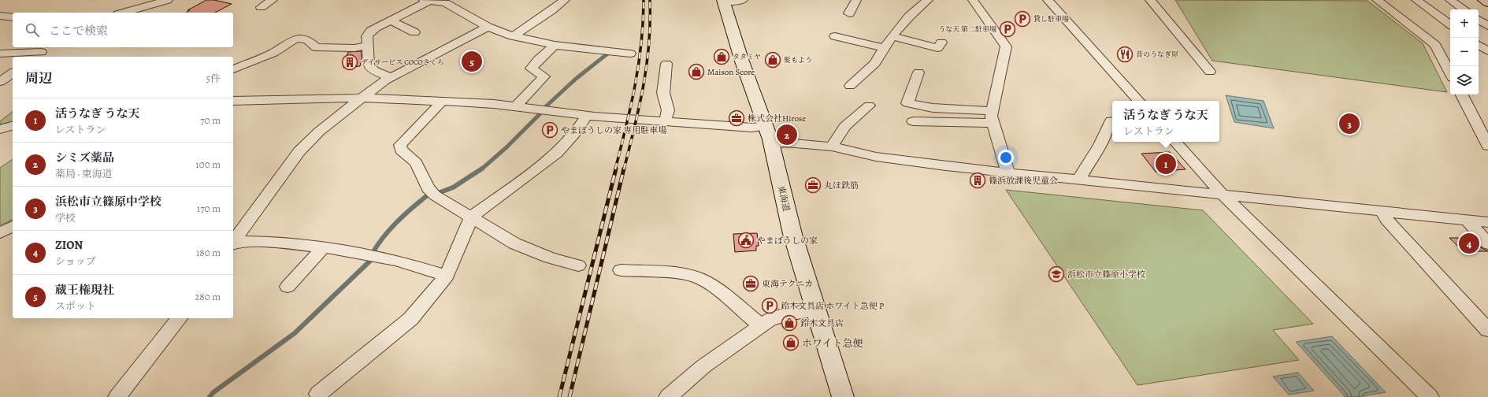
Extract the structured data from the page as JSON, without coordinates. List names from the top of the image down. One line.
{"streets":{"main road":["東海道"]},"places":{"parking":["貸し駐車場","うな天 第二駐車場","やまぼうしの家 専用駐車場","鈴木文具店 ホワイト急便 P"],"restaurant":["昔のうなぎ屋"],"shop":["タタミヤ","髪もよう","Maison Score","鈴木文具店","ホワイト急便"],"building":["デイサービス COCOさくら","篠浜放課後児童会"],"office":["株式会社Hirose","丸ほ鉄筋","東海テクニカ"],"public building":["やまぼうしの家"],"school or university":["浜松市立篠原小学校"]},"page":{"map_buttons":["+","−"],"search":"ここで検索","pins":["5","3","2","1","4"],"heading":["周辺","5件"],"list":[{"mark":"1","name":"活うなぎ うな天","note":"レストラン","value":"70 m"},{"mark":"2","name":"シミズ薬品","note":"薬局 · 東海道","value":"100 m"},{"mark":"3","name":"浜松市立篠原中学校","note":"学校","value":"170 m"},{"mark":"4","name":"ZION","note":"ショップ","value":"180 m"},{"mark":"5","name":"蔵王権現社","note":"スポット","value":"280 m"}],"popup":["活うなぎ うな天","レストラン"]}}
